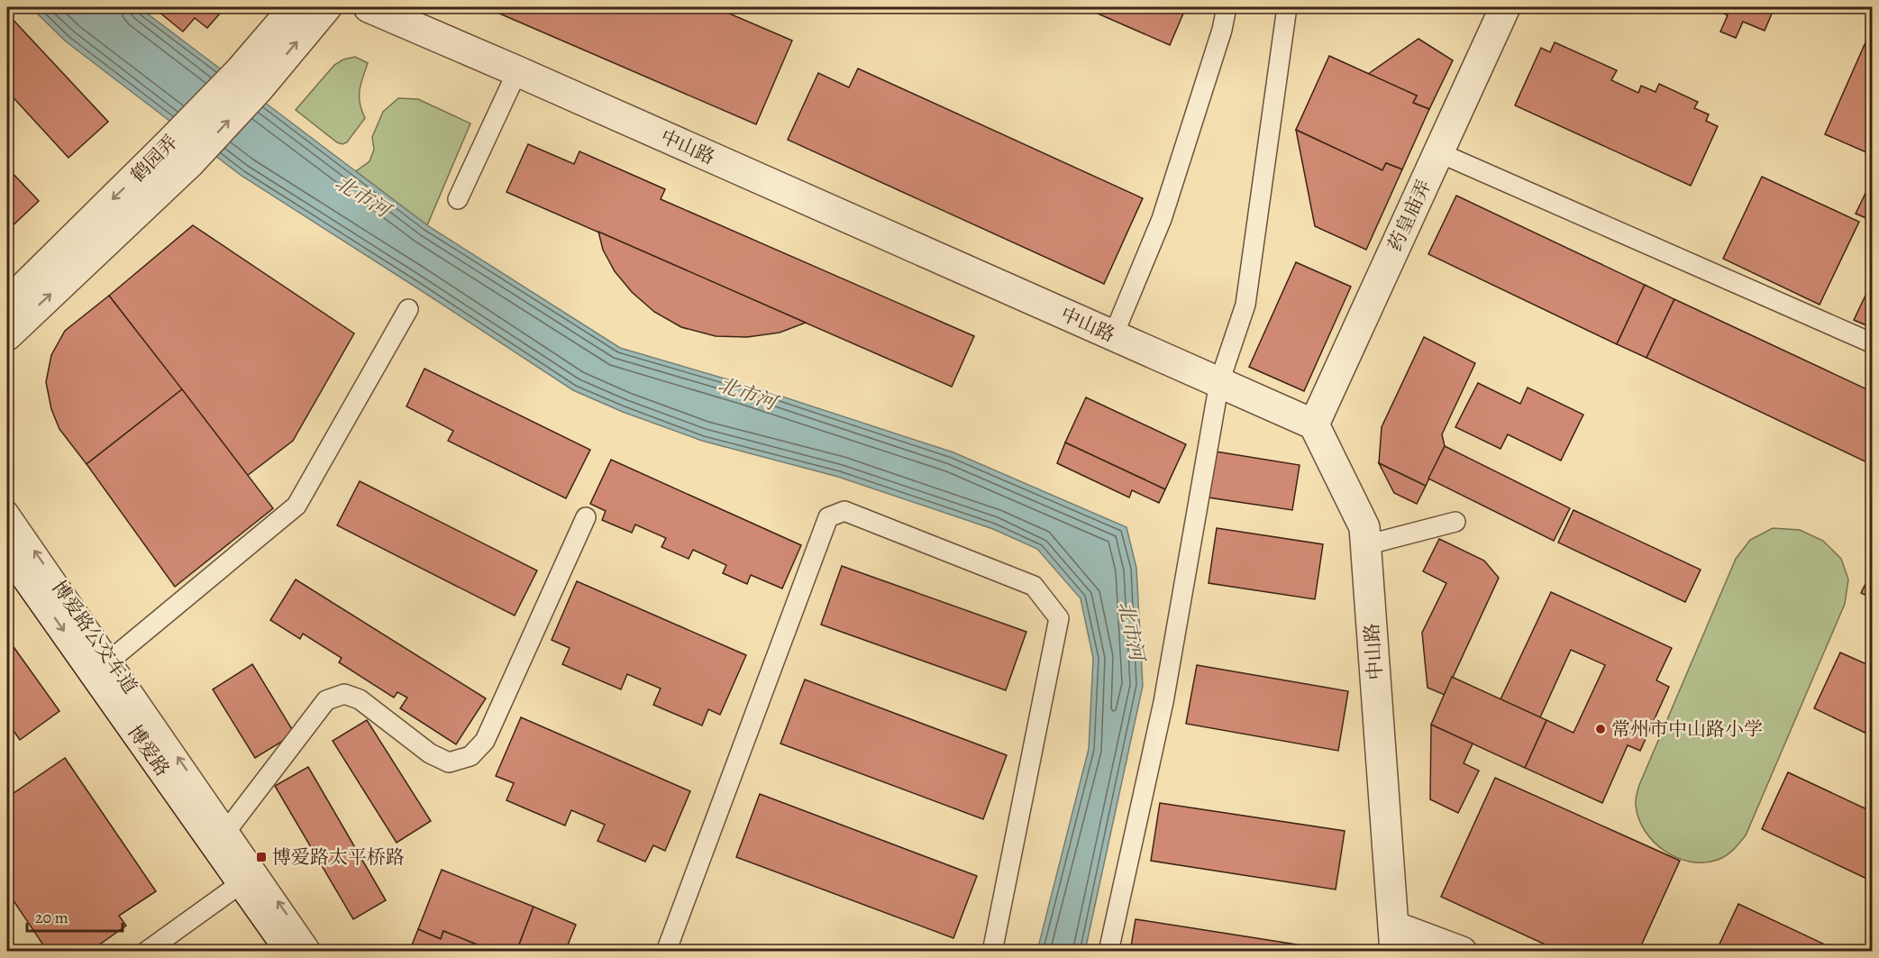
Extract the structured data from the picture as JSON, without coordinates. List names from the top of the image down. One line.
{"streets":{"street":["中山路","鹤园弄","药皇庙弄","博爱路"],"lane":["博爱路公交车道"]},"crossings":[["中山路","药皇庙弄"],["博爱路公交车道","博爱路"]],"one_way":["博爱路公交车道"],"water":["北市河"],"places":{"other":["常州市中山路小学"],"transit":["博爱路太平桥路"]},"scale_bar":"20 m"}
